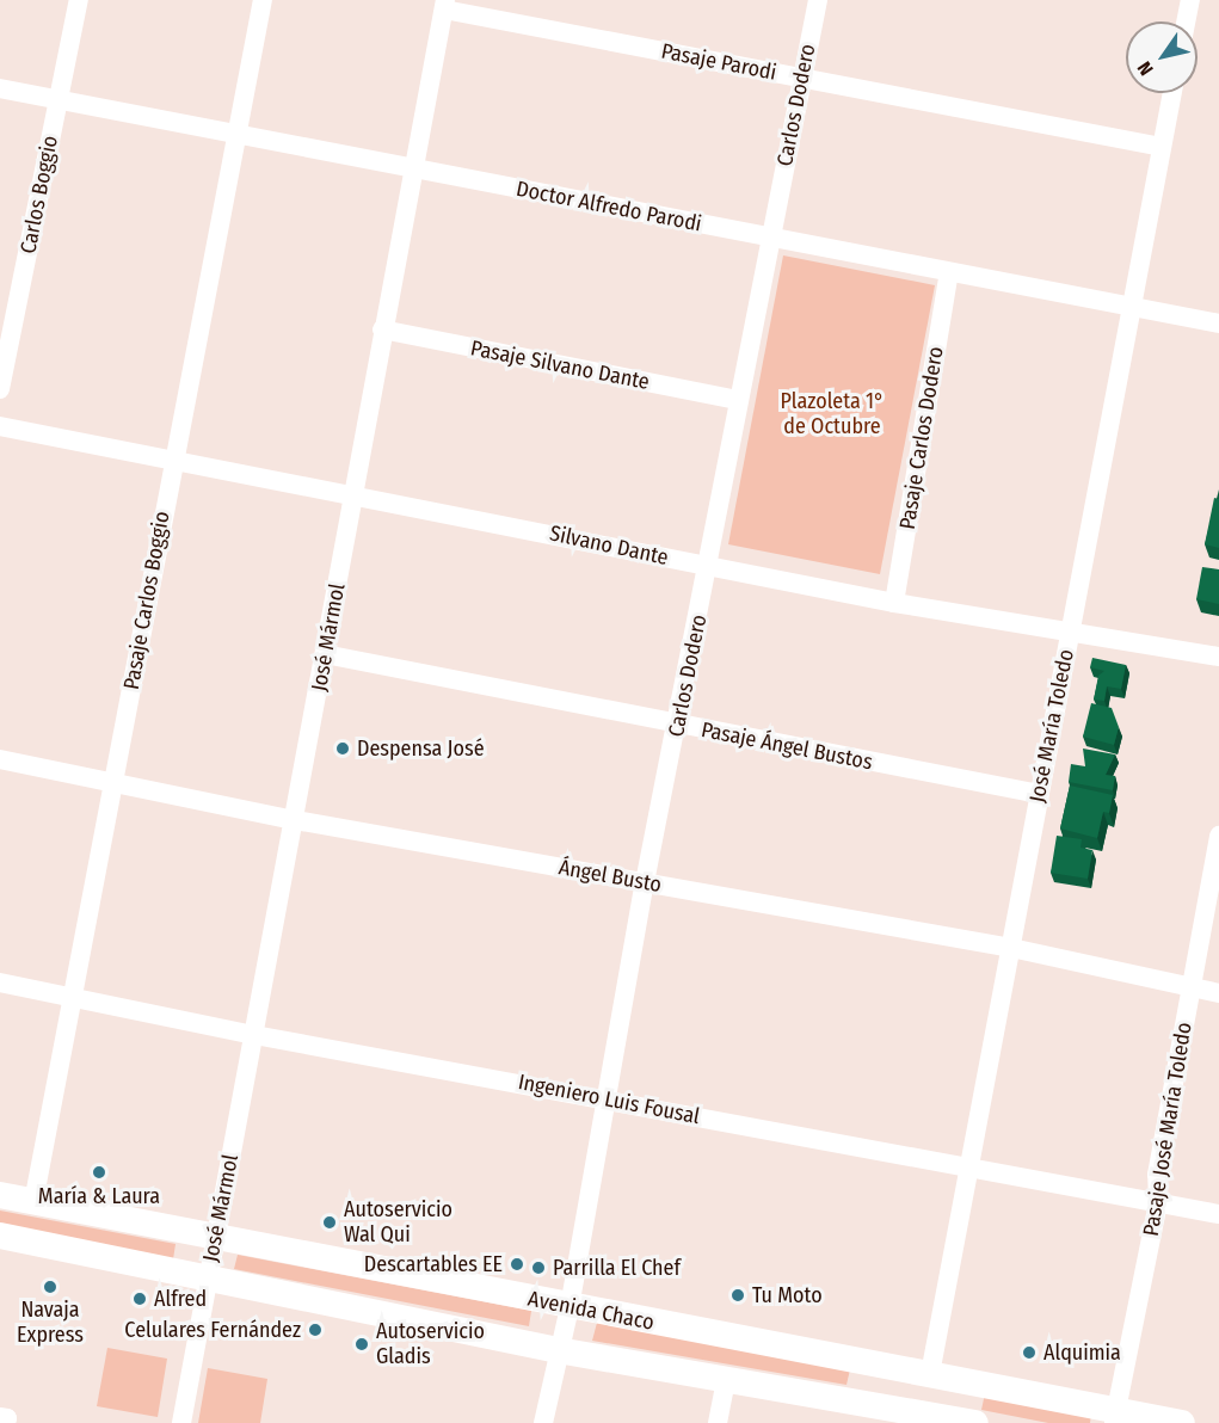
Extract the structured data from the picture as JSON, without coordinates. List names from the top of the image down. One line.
{"streets":{"main road":["Avenida Chaco"],"street":["Pasaje Parodi","Carlos Dodero","Carlos Boggio","Doctor Alfredo Parodi","Pasaje Silvano Dante","Pasaje Carlos Dodero","Silvano Dante","Pasaje Carlos Boggio","José Mármol","José María Toledo","Pasaje Ángel Bustos","Ángel Busto","Ingeniero Luis Fousal","Pasaje José María Toledo"]},"crossings":[["Pasaje Parodi","Carlos Dodero"],["Pasaje Parodi","José Mármol"],["Pasaje Parodi","José María Toledo"],["Carlos Dodero","Doctor Alfredo Parodi"],["Carlos Dodero","Pasaje Silvano Dante"],["Carlos Dodero","Silvano Dante"],["Carlos Dodero","Pasaje Ángel Bustos"],["Carlos Dodero","Ángel Busto"],["Carlos Dodero","Ingeniero Luis Fousal"],["Carlos Dodero","Avenida Chaco"],["Carlos Boggio","Doctor Alfredo Parodi"],["Doctor Alfredo Parodi","Pasaje Carlos Dodero"],["Doctor Alfredo Parodi","Pasaje Carlos Boggio"],["Doctor Alfredo Parodi","José Mármol"],["Doctor Alfredo Parodi","José María Toledo"],["Pasaje Silvano Dante","José Mármol"],["Pasaje Carlos Dodero","Silvano Dante"],["Silvano Dante","Pasaje Carlos Boggio"],["Silvano Dante","José Mármol"],["Silvano Dante","José María Toledo"],["Pasaje Carlos Boggio","Ángel Busto"],["Pasaje Carlos Boggio","Ingeniero Luis Fousal"],["Pasaje Carlos Boggio","Avenida Chaco"],["José Mármol","Pasaje Ángel Bustos"],["José Mármol","Ángel Busto"],["José Mármol","Ingeniero Luis Fousal"],["José Mármol","Avenida Chaco"],["José María Toledo","Pasaje Ángel Bustos"],["José María Toledo","Ángel Busto"],["José María Toledo","Ingeniero Luis Fousal"],["José María Toledo","Avenida Chaco"],["Ángel Busto","Pasaje José María Toledo"],["Ingeniero Luis Fousal","Pasaje José María Toledo"],["Pasaje José María Toledo","Avenida Chaco"]],"parks":["Plazoleta 1° de Octubre"],"places":["Despensa José","María & Laura","Autoservicio Wal Qui","Descartables EE","Parrilla El Chef","Navaja Express","Tu Moto","Alfred","Celulares Fernández","Autoservicio Gladis","Alquimia"],"north":"bottom left"}
